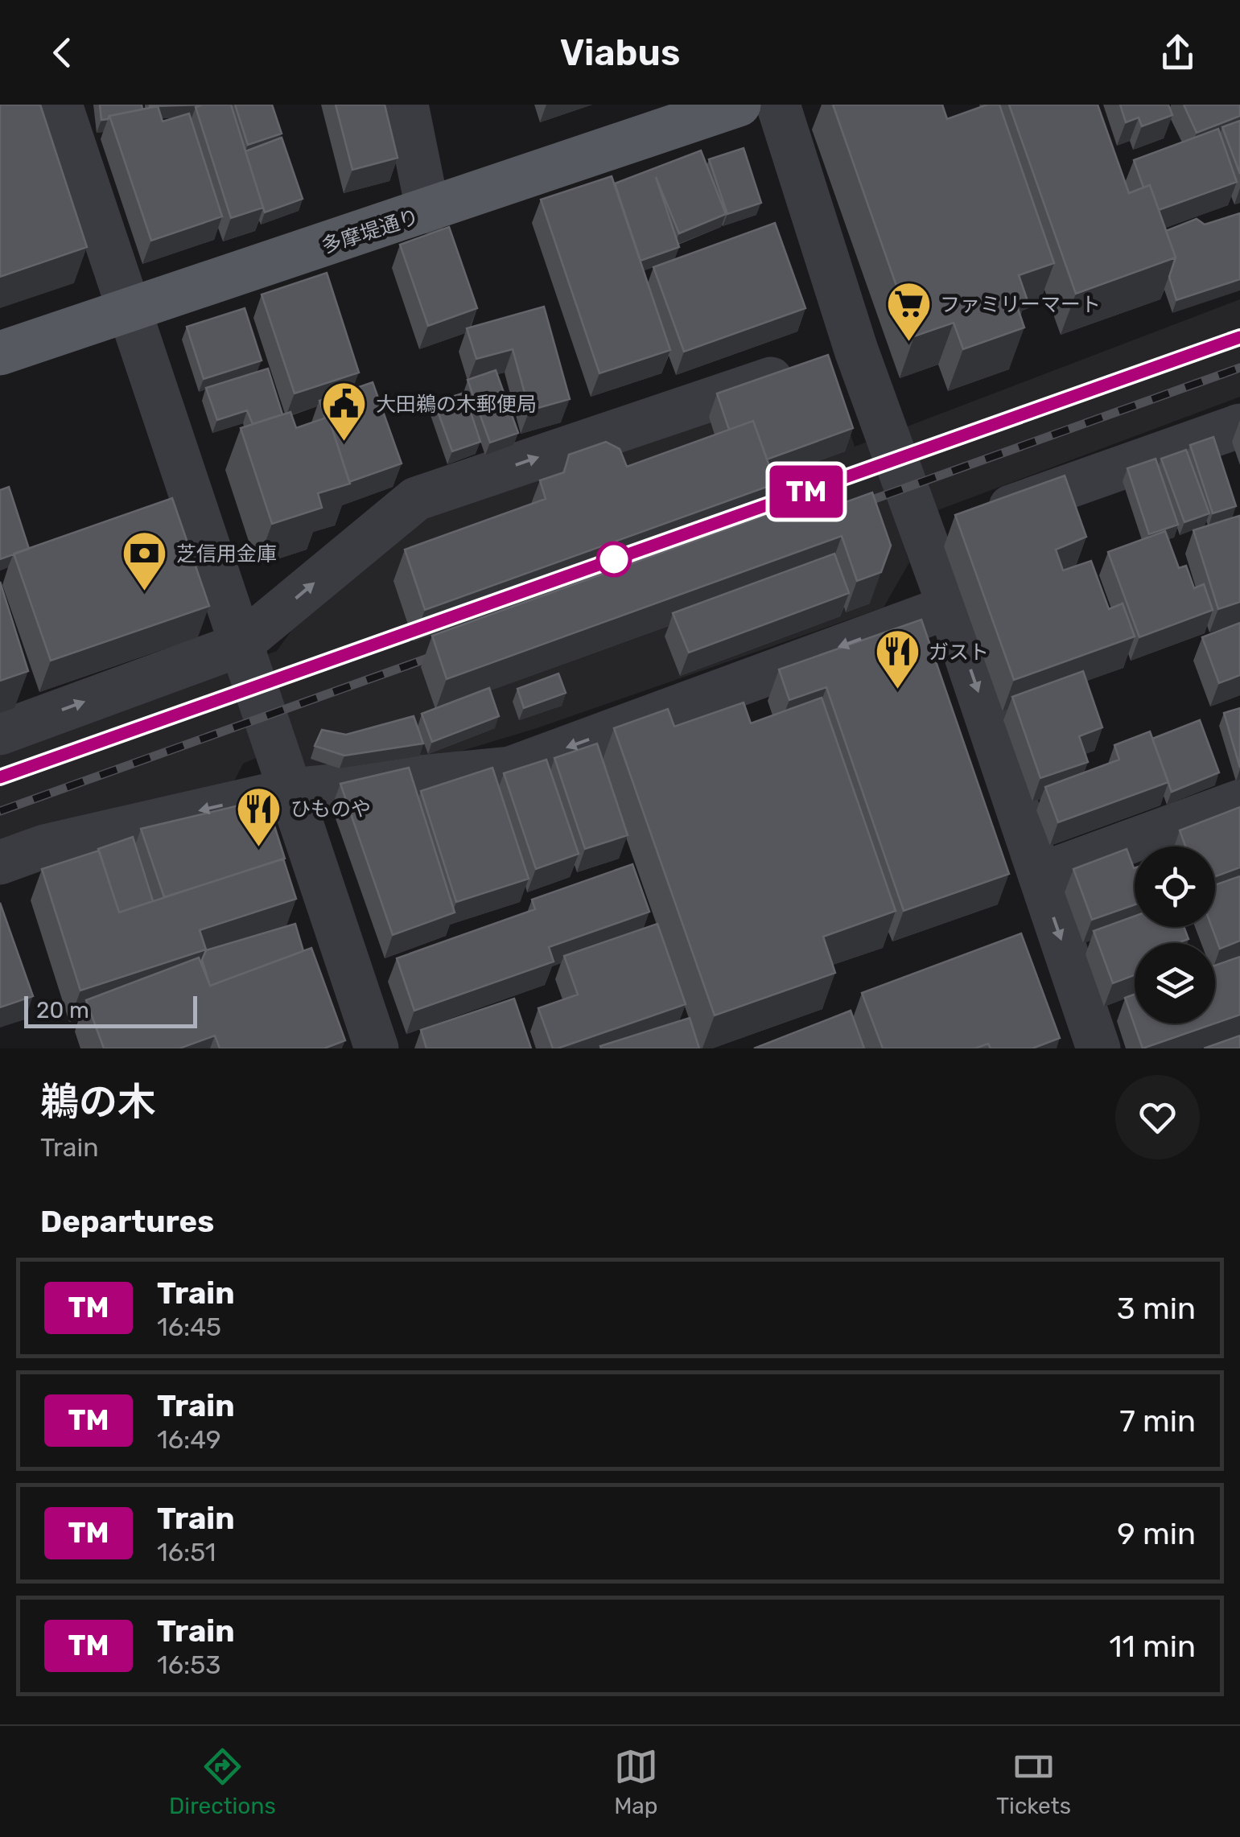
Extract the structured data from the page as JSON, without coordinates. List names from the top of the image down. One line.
{"streets":{"main road":["多摩堤通り"]},"places":{"supermarket":["ファミリーマート"],"public building":["大田鵜の木郵便局"],"bank":["芝信用金庫"],"restaurant":["ガスト","ひものや"]},"scale_bar":"20 m","page":{"header":"Viabus","on_map":"TM","scale":"20 m","heading":[["鵜の木","Train"],"Departures"],"list":[{"mark":"TM","name":"Train","note":"16:45","value":"3 min"},{"mark":"TM","name":"Train","note":"16:49","value":"7 min"},{"mark":"TM","name":"Train","note":"16:51","value":"9 min"},{"mark":"TM","name":"Train","note":"16:53","value":"11 min"}],"tabs":["Directions","Map","Tickets"]}}
